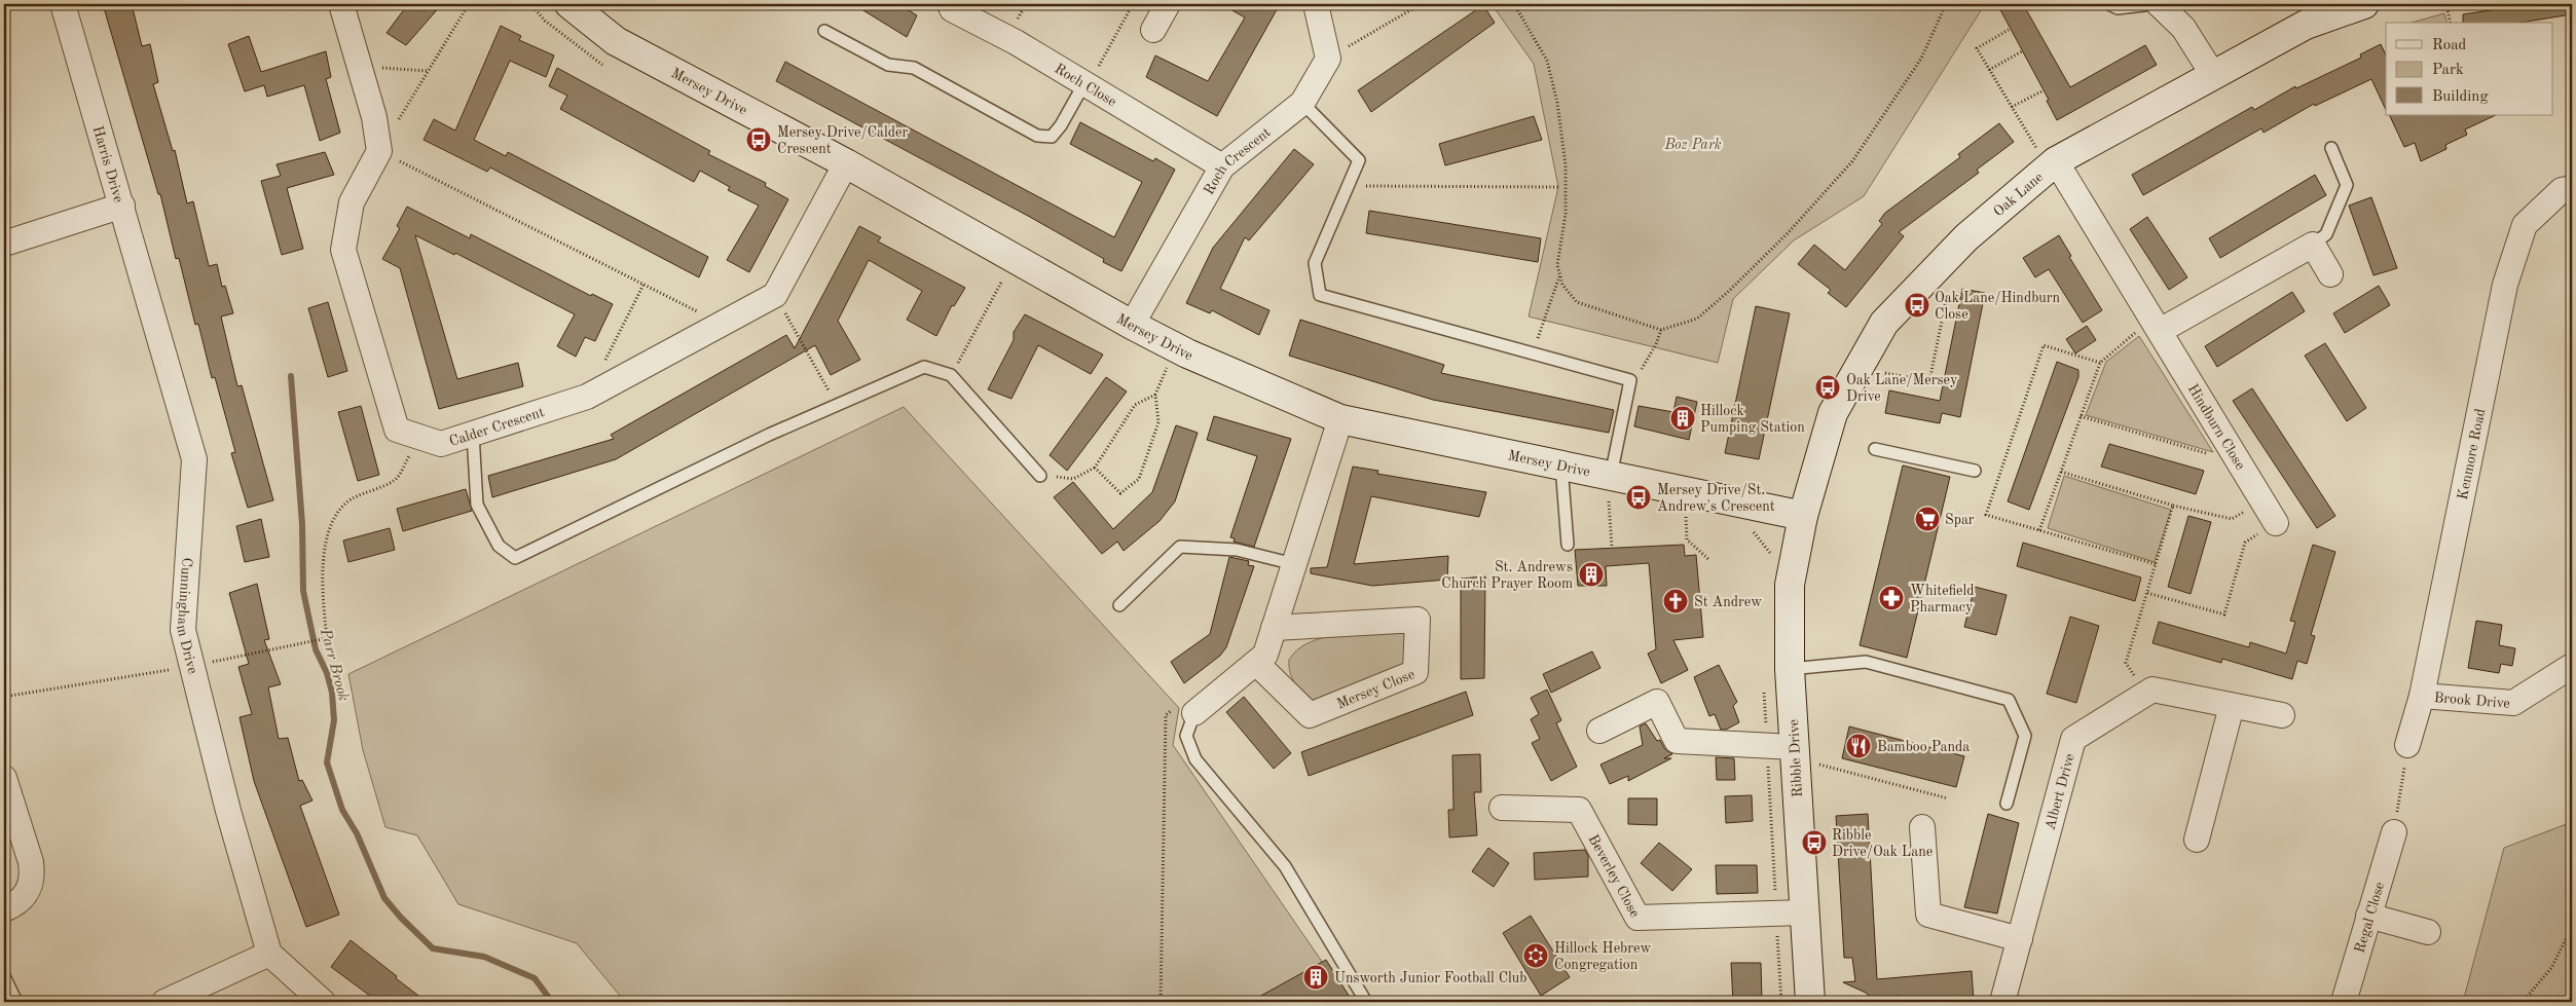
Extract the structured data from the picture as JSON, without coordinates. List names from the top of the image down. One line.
{"streets":{"street":["Roch Close","Mersey Drive","Roch Crescent","Harris Drive","Oak Lane","Calder Crescent","Hindburn Close","Kenmore Road","Cunningham Drive","Mersey Close","Brook Drive","Ribble Drive","Albert Drive","Beverley Close","Regal Close"]},"crossings":[["Roch Close","Roch Crescent"],["Mersey Drive","Roch Crescent"],["Mersey Drive","Oak Lane"],["Mersey Drive","Ribble Drive"],["Harris Drive","Cunningham Drive"],["Oak Lane","Hindburn Close"],["Oak Lane","Ribble Drive"],["Kenmore Road","Brook Drive"],["Ribble Drive","Beverley Close"]],"water":["Parr Brook"],"parks":["Boz Park"],"places":{"bus stop":["Mersey Drive/Calder Crescent","Oak Lane/Hindburn Close","Oak Lane/Mersey Drive","Mersey Drive/St. Andrew's Crescent","Ribble Drive/Oak Lane"],"building":["Hillock Pumping Station","St. Andrews Church Prayer Room","Unsworth Junior Football Club"],"supermarket":["Spar"],"pharmacy":["Whitefield Pharmacy"],"church":["St Andrew"],"restaurant":["Bamboo Panda"],"synagogue":["Hillock Hebrew Congregation"]},"legend":["Road","Park","Building"]}
